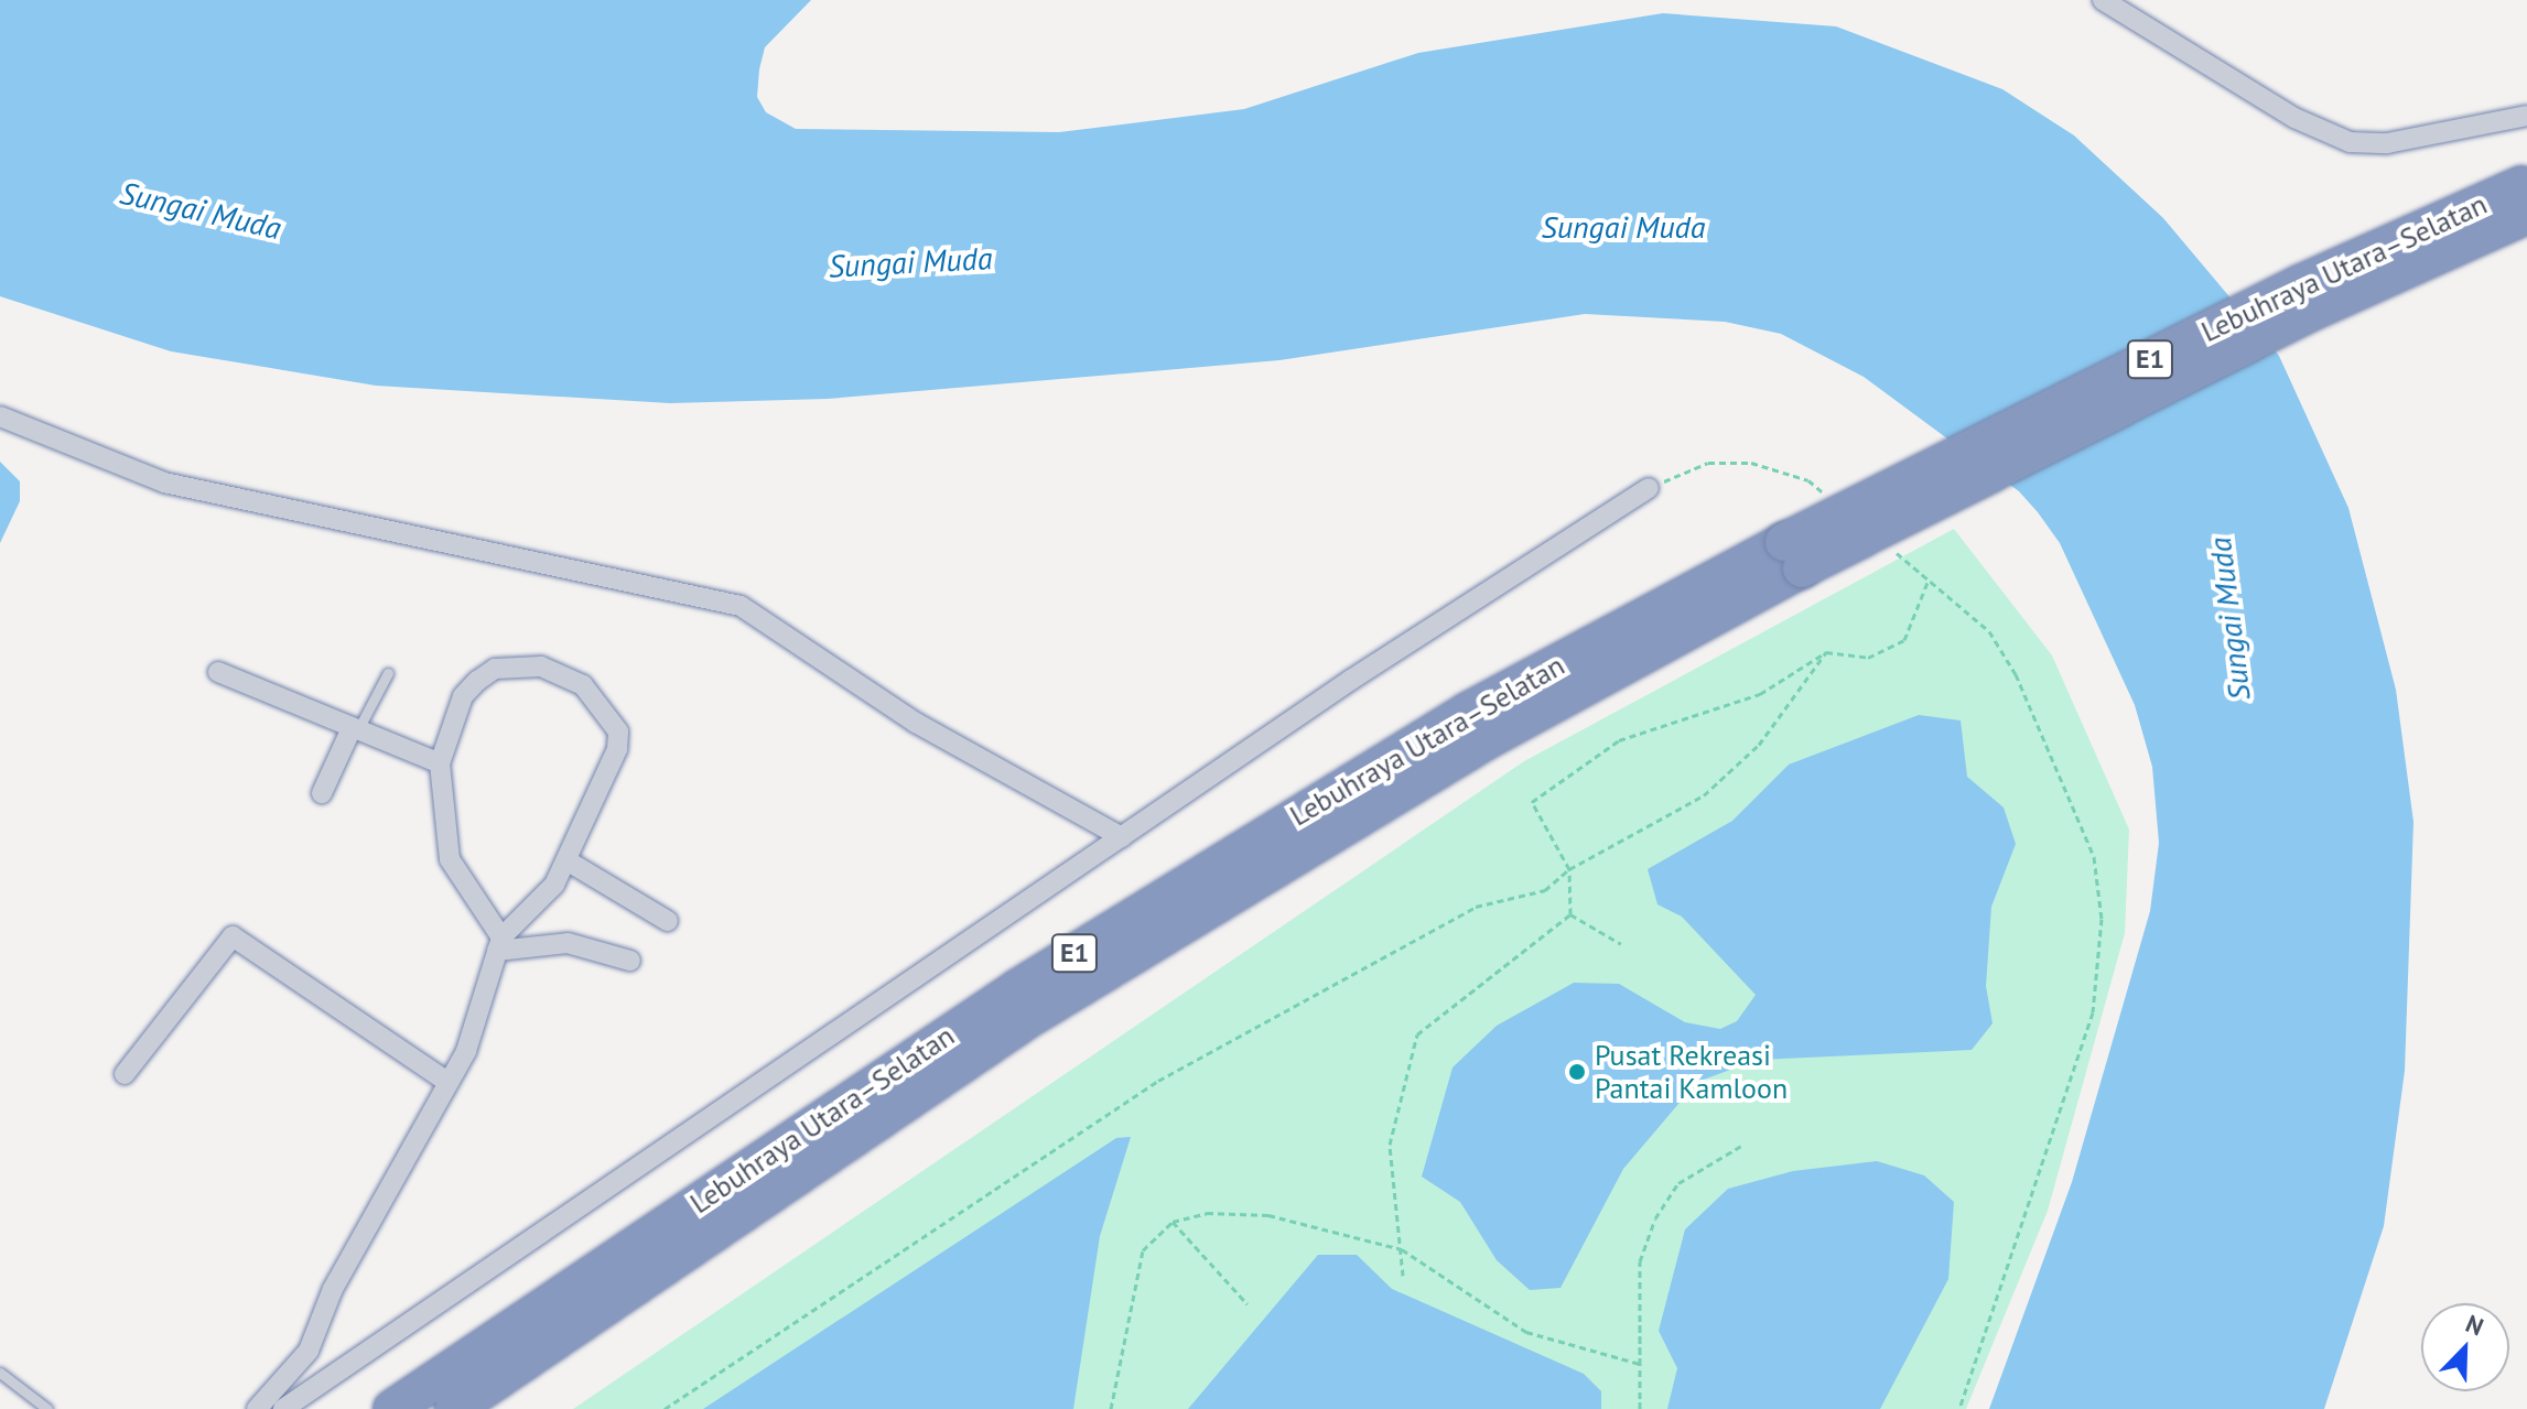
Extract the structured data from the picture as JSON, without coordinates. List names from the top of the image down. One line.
{"streets":{"highway":["Lebuhraya Utara–Selatan","E1"]},"water":["Sungai Muda"],"places":["Pusat Rekreasi Pantai Kamloon"],"north":"top right"}
